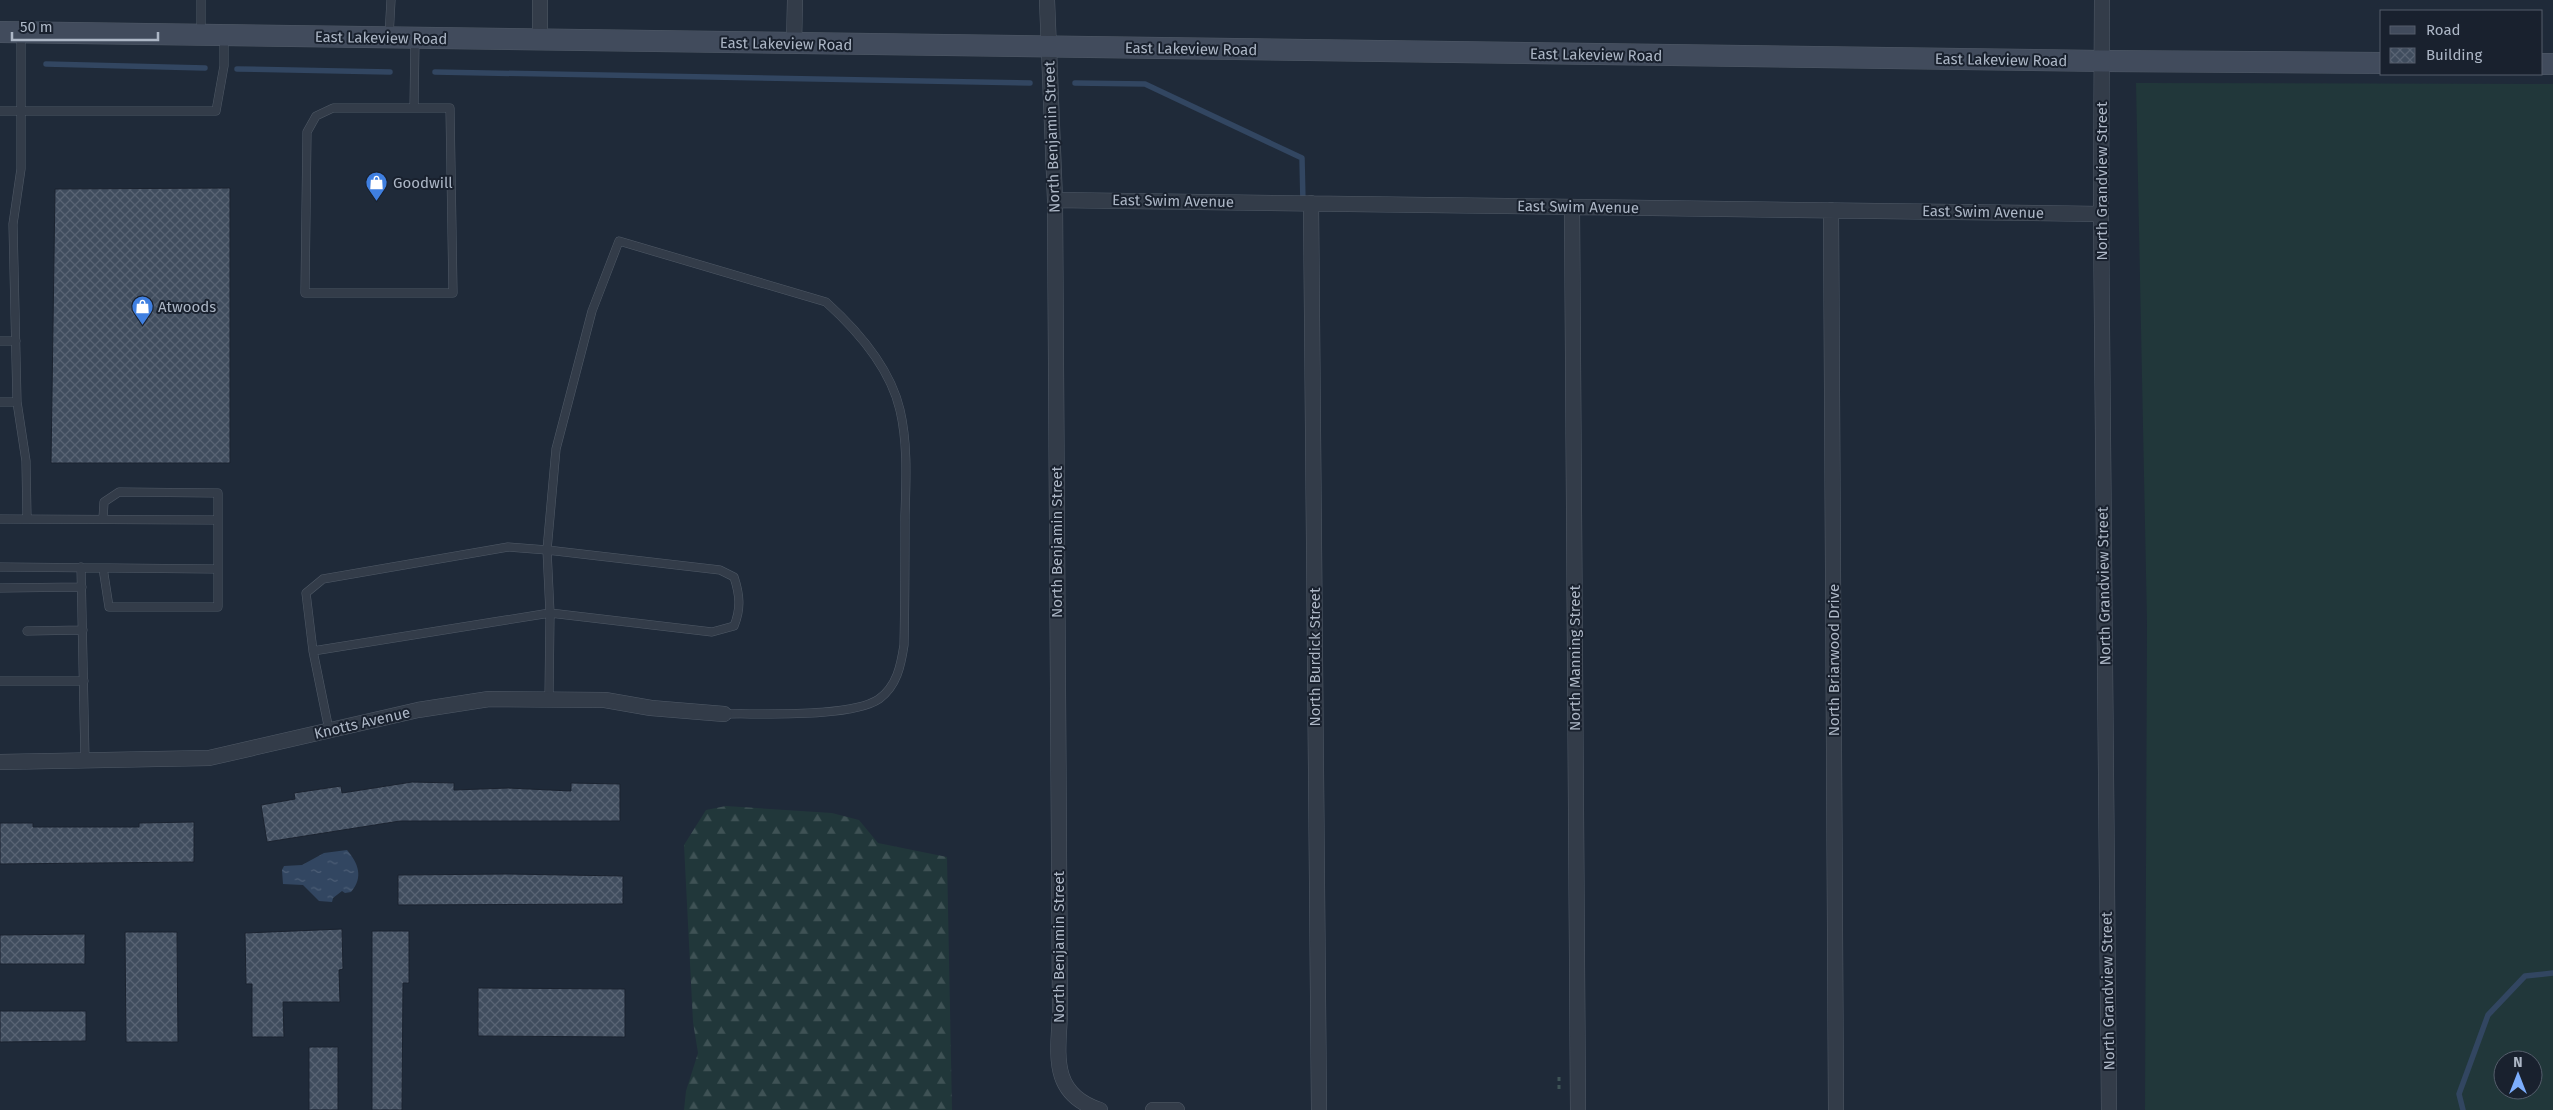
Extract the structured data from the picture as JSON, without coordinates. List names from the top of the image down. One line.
{"streets":{"street":["East Lakeview Road","North Benjamin Street","North Grandview Street","East Swim Avenue","North Burdick Street","North Manning Street","North Briarwood Drive","Knotts Avenue"]},"crossings":[["East Lakeview Road","North Benjamin Street"],["East Lakeview Road","North Grandview Street"],["North Benjamin Street","East Swim Avenue"],["North Grandview Street","East Swim Avenue"],["East Swim Avenue","North Burdick Street"],["East Swim Avenue","North Manning Street"],["East Swim Avenue","North Briarwood Drive"]],"places":{"shop":["Goodwill","Atwoods"]},"legend":["Road","Building"],"scale_bar":"50 m","north":"top"}
